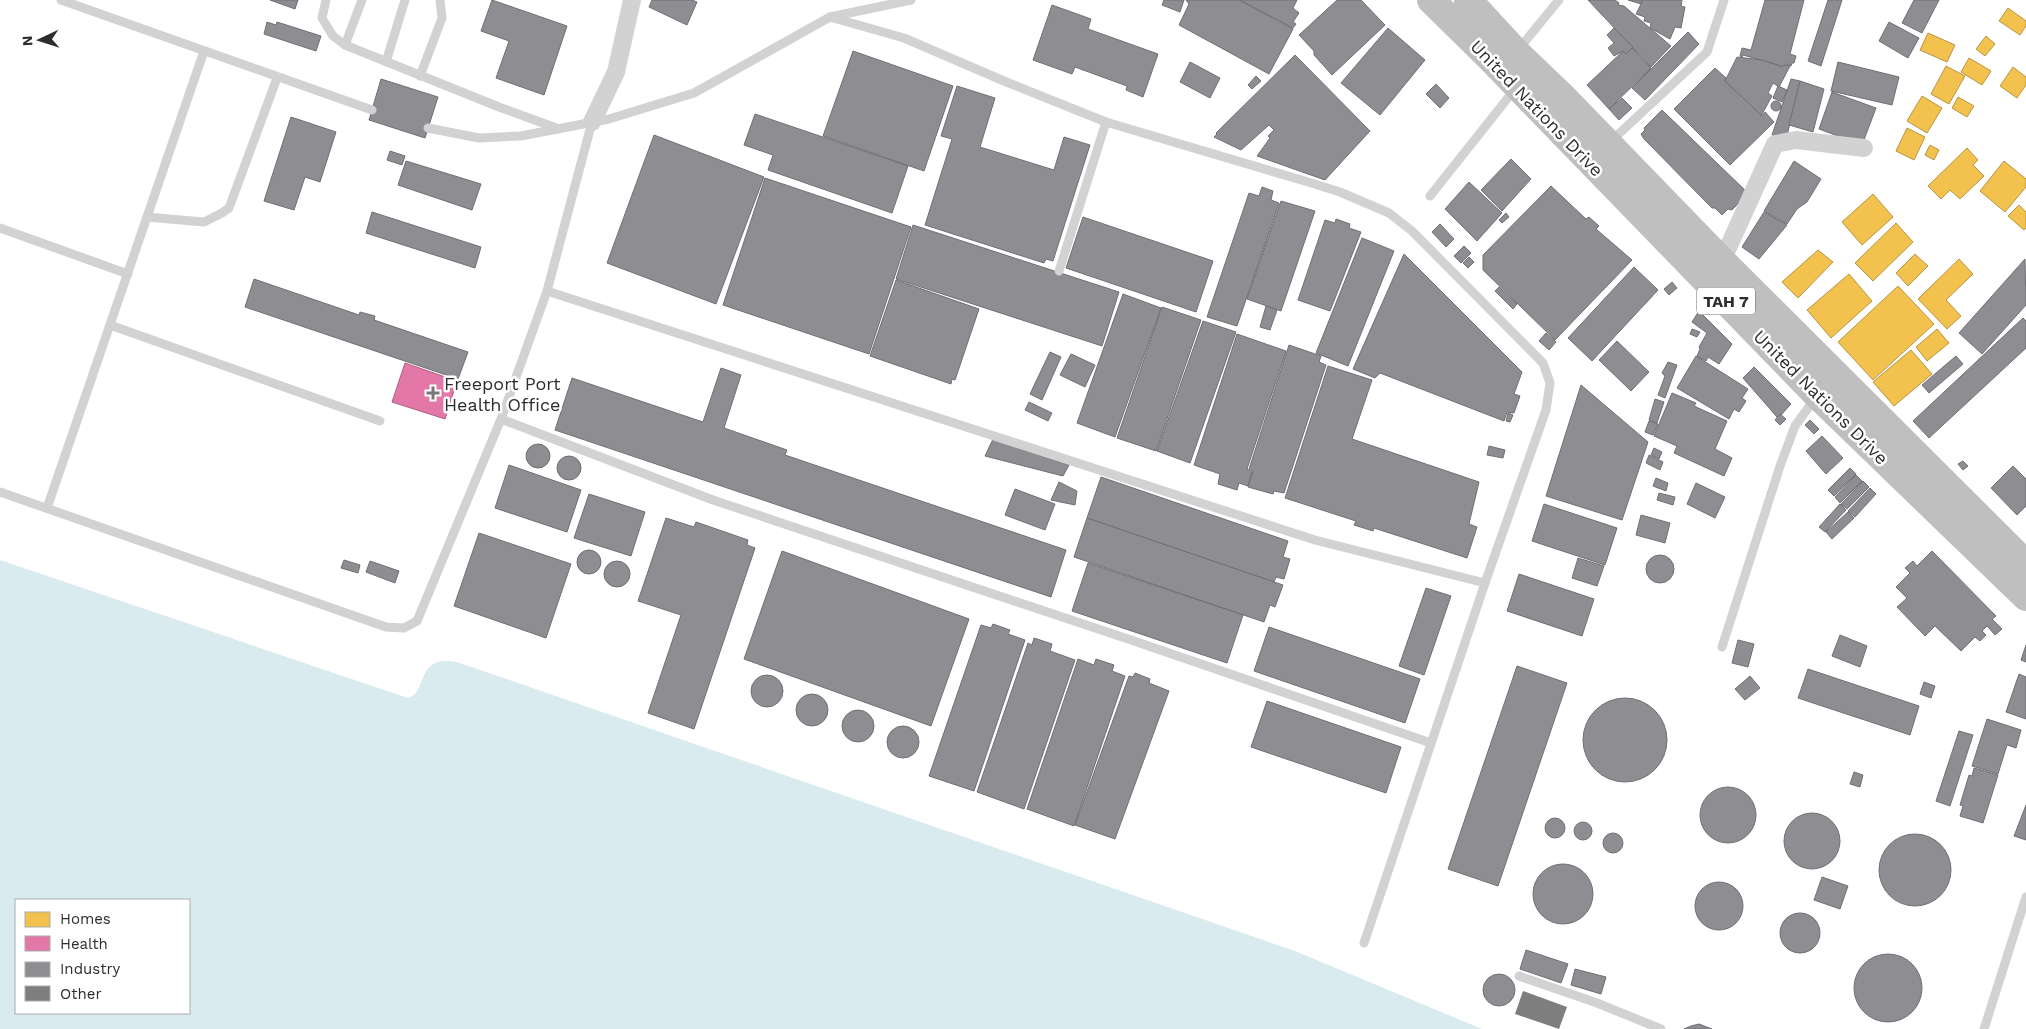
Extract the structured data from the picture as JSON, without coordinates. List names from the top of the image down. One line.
{"streets":{"highway":["United Nations Drive","TAH 7"]},"places":{"health":["Freeport Port Health Office"]},"legend":["Homes","Health","Industry","Other"],"north":"left"}
